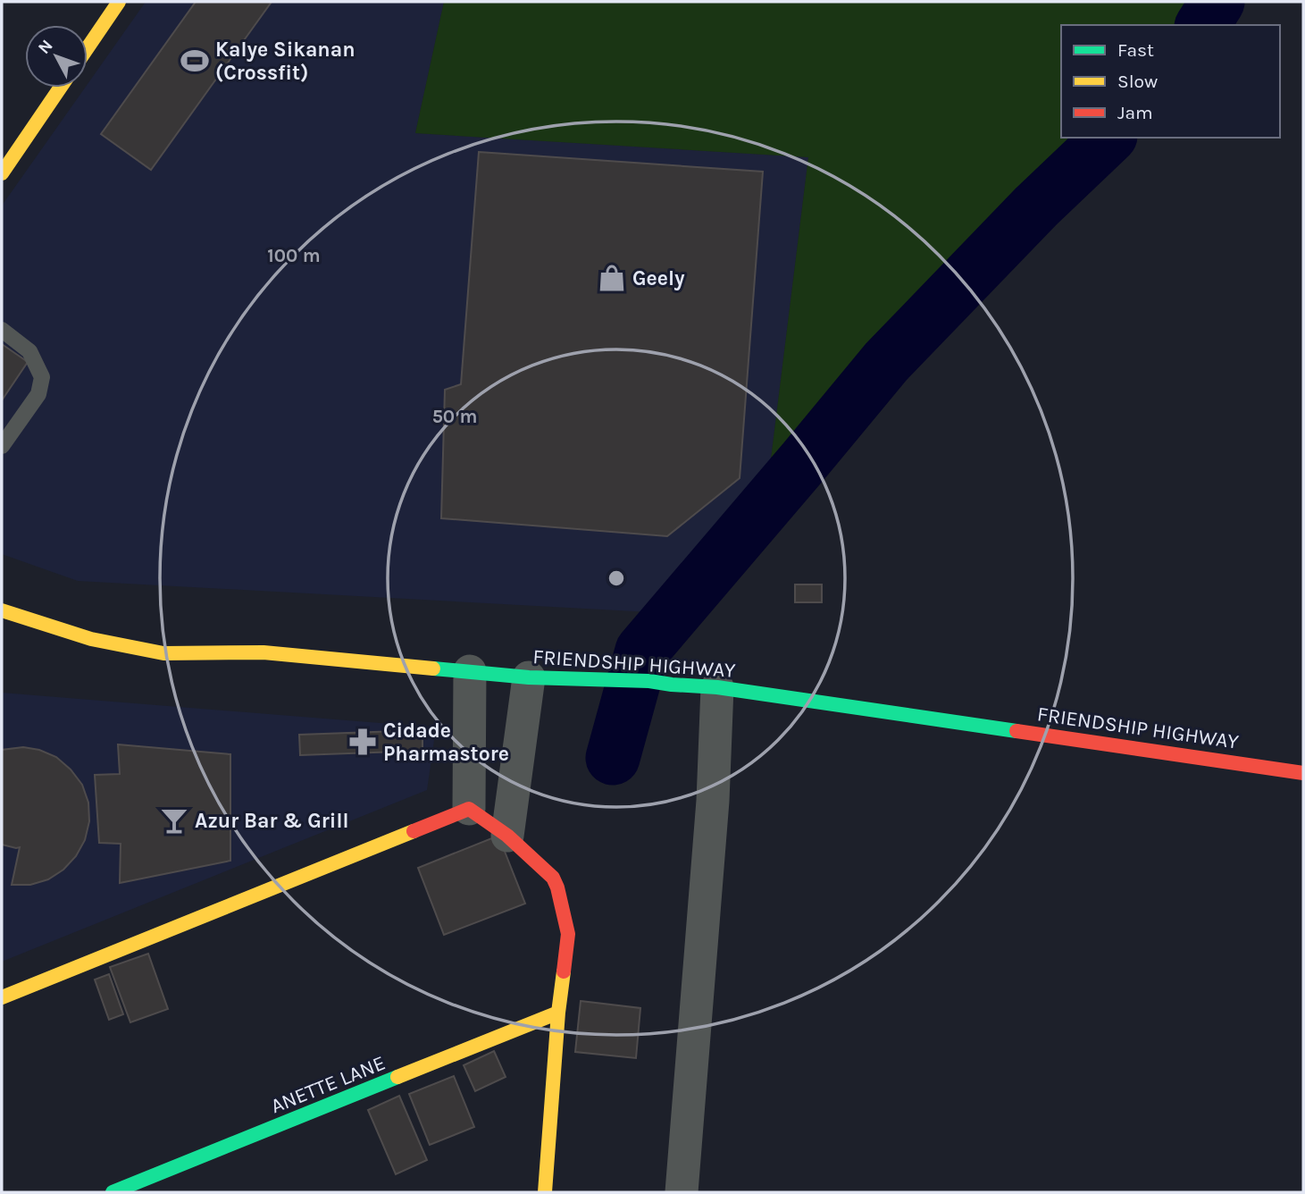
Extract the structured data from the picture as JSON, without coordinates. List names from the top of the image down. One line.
{"streets":{"main road":["FRIENDSHIP HIGHWAY","ANETTE LANE"]},"places":{"sports":["Kalye Sikanan (Crossfit)"],"shop":["Geely"],"pharmacy":["Cidade Pharmastore"],"bar":["Azur Bar & Grill"]},"legend":["Fast","Slow","Jam"],"north":"top left","rings":["100 m","50 m"]}
